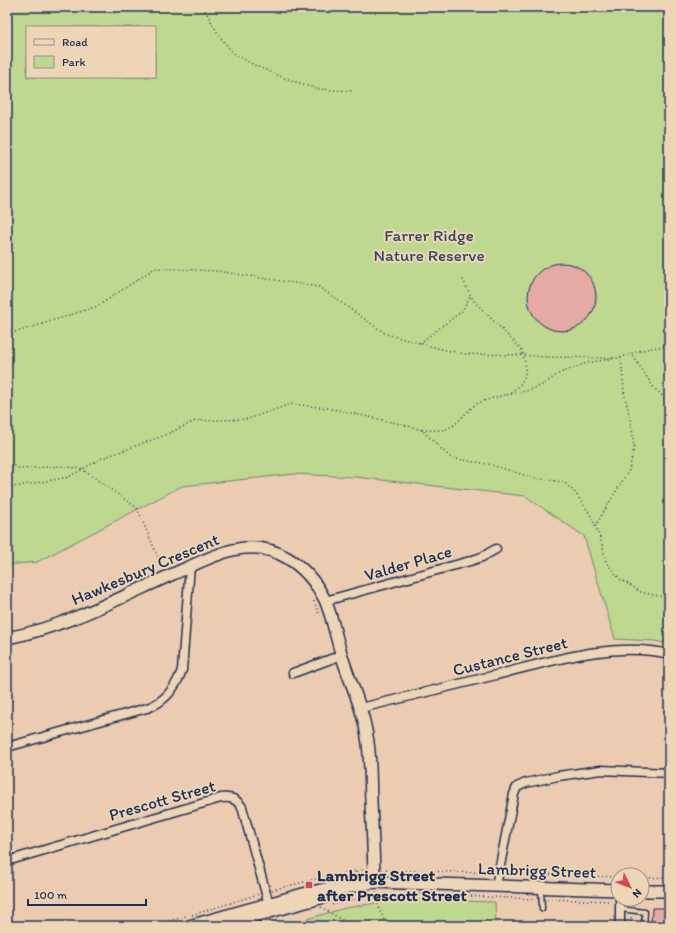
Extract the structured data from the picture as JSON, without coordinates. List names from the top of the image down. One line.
{"streets":{"street":["Valder Place","Hawkesbury Crescent","Custance Street","Prescott Street","Lambrigg Street"]},"crossings":[["Valder Place","Hawkesbury Crescent"],["Hawkesbury Crescent","Custance Street"],["Hawkesbury Crescent","Lambrigg Street"],["Prescott Street","Lambrigg Street"]],"parks":["Farrer Ridge Nature Reserve"],"places":{"transit":["Lambrigg Street after Prescott Street"]},"legend":["Road","Park"],"scale_bar":"100 m","north":"bottom right"}
